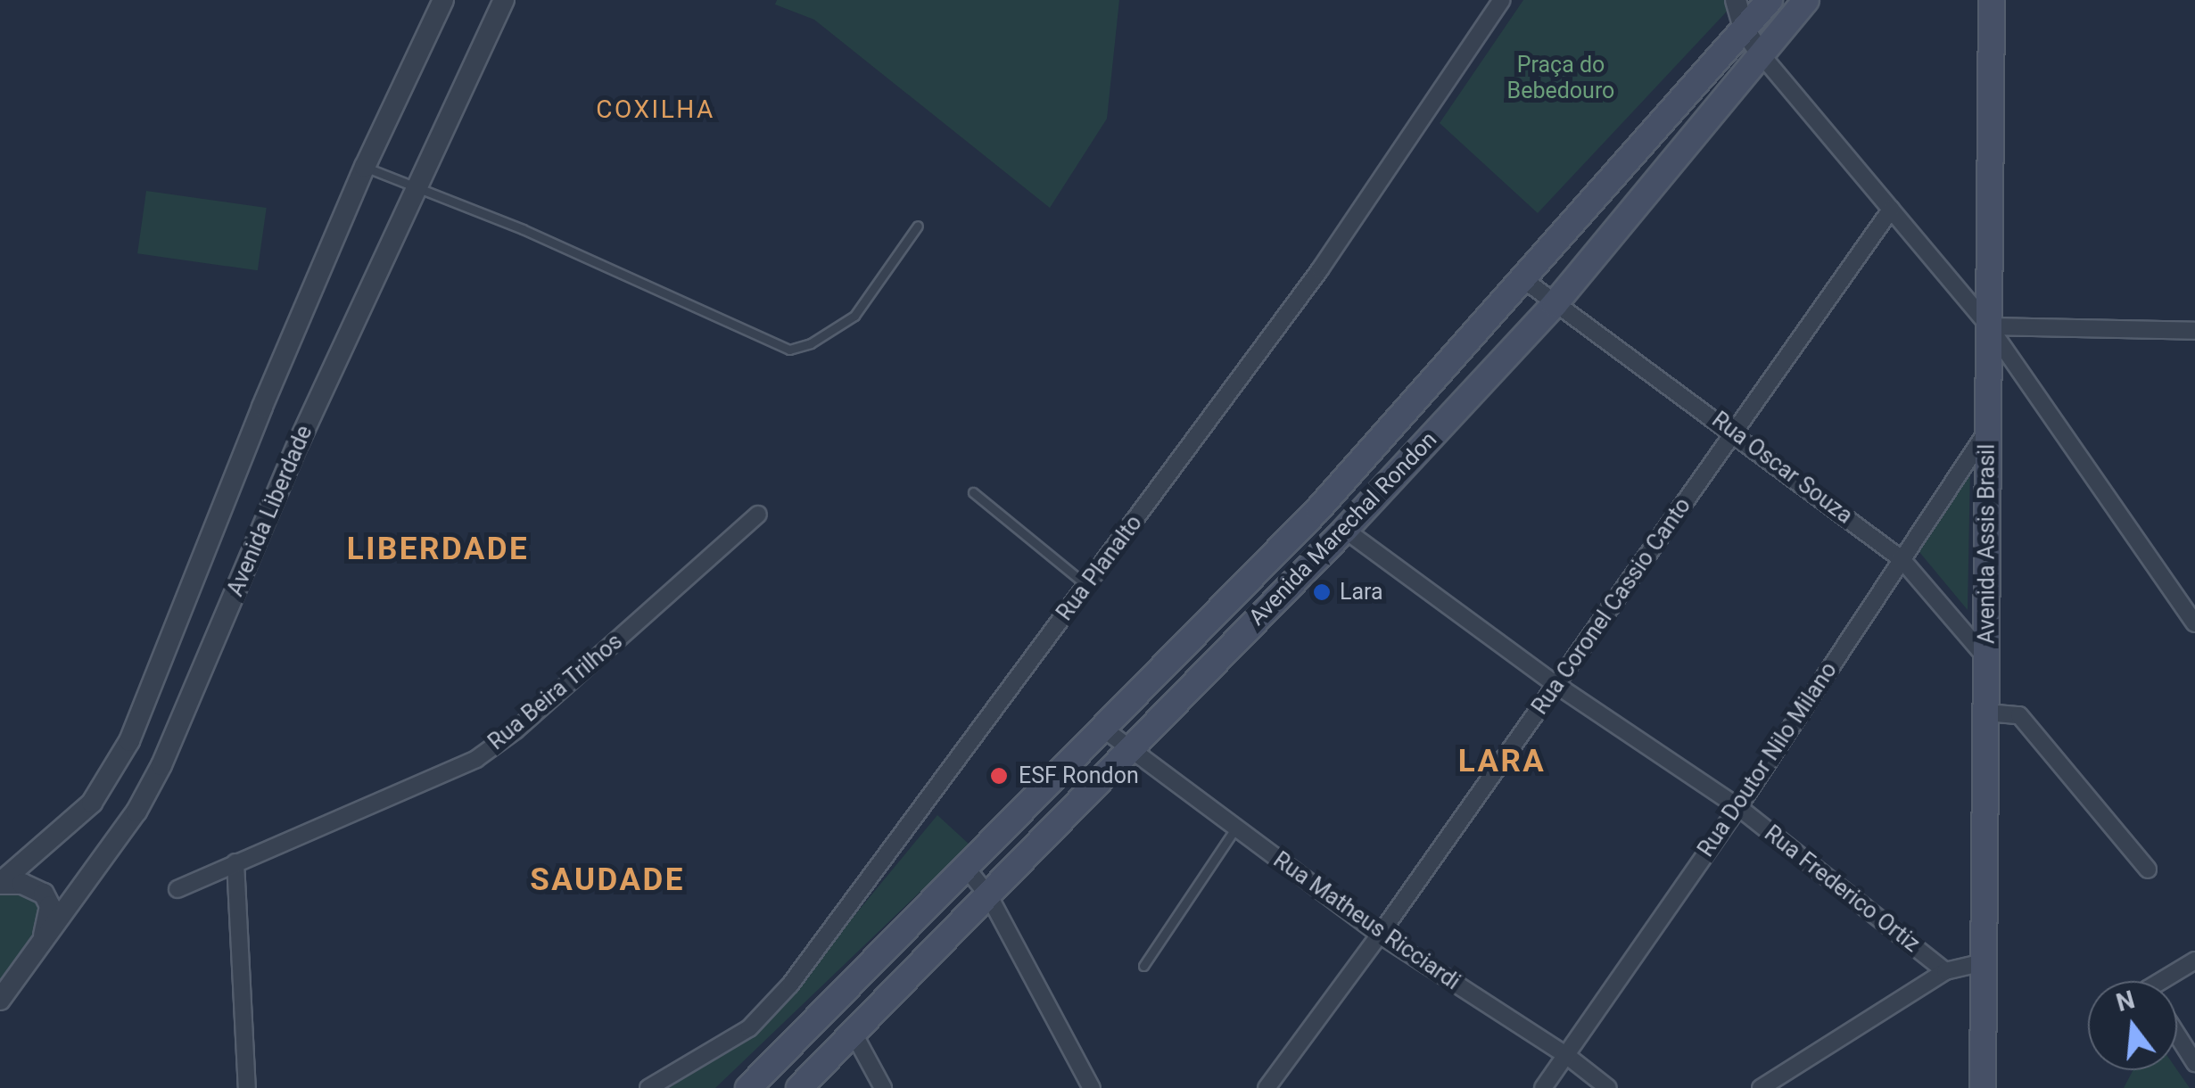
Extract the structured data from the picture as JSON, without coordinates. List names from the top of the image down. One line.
{"streets":{"main road":["Avenida Marechal Rondon","Avenida Assis Brasil"],"street":["Rua Oscar Souza","Avenida Liberdade","Rua Planalto","Rua Coronel Cassio Canto","Rua Beira Trilhos","Rua Doutor Nilo Milano","Rua Frederico Ortiz","Rua Matheus Ricciardi"]},"crossings":[["Rua Oscar Souza","Avenida Marechal Rondon"],["Rua Oscar Souza","Avenida Assis Brasil"],["Rua Oscar Souza","Rua Coronel Cassio Canto"],["Rua Oscar Souza","Rua Doutor Nilo Milano"],["Avenida Marechal Rondon","Rua Frederico Ortiz"],["Avenida Marechal Rondon","Rua Matheus Ricciardi"],["Avenida Assis Brasil","Rua Doutor Nilo Milano"],["Rua Coronel Cassio Canto","Rua Frederico Ortiz"],["Rua Coronel Cassio Canto","Rua Matheus Ricciardi"],["Rua Doutor Nilo Milano","Rua Frederico Ortiz"],["Rua Doutor Nilo Milano","Rua Matheus Ricciardi"]],"districts":["COXILHA","LIBERDADE","LARA","SAUDADE"],"parks":["Praça do Bebedouro"],"places":["Lara","ESF Rondon"],"north":"top"}
